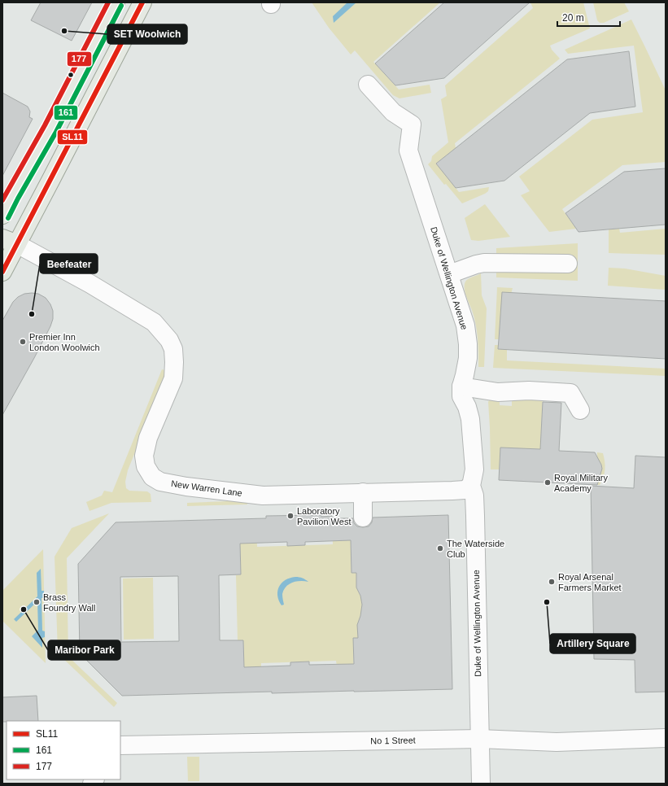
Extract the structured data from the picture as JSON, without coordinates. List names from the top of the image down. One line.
{"streets":{"street":["Duke of Wellington Avenue","New Warren Lane","No 1 Street"]},"crossings":[["Duke of Wellington Avenue","New Warren Lane"],["Duke of Wellington Avenue","No 1 Street"]],"places":["SET Woolwich","Beefeater","Premier Inn London Woolwich","Royal Military Academy","Laboratory Pavilion West","The Waterside Club","Royal Arsenal Farmers Market","Brass Foundry Wall","Artillery Square","Maribor Park"],"lines":["transit line SL11","transit line 177","transit line 161"],"legend":["SL11","161","177"],"scale_bar":"20 m"}
